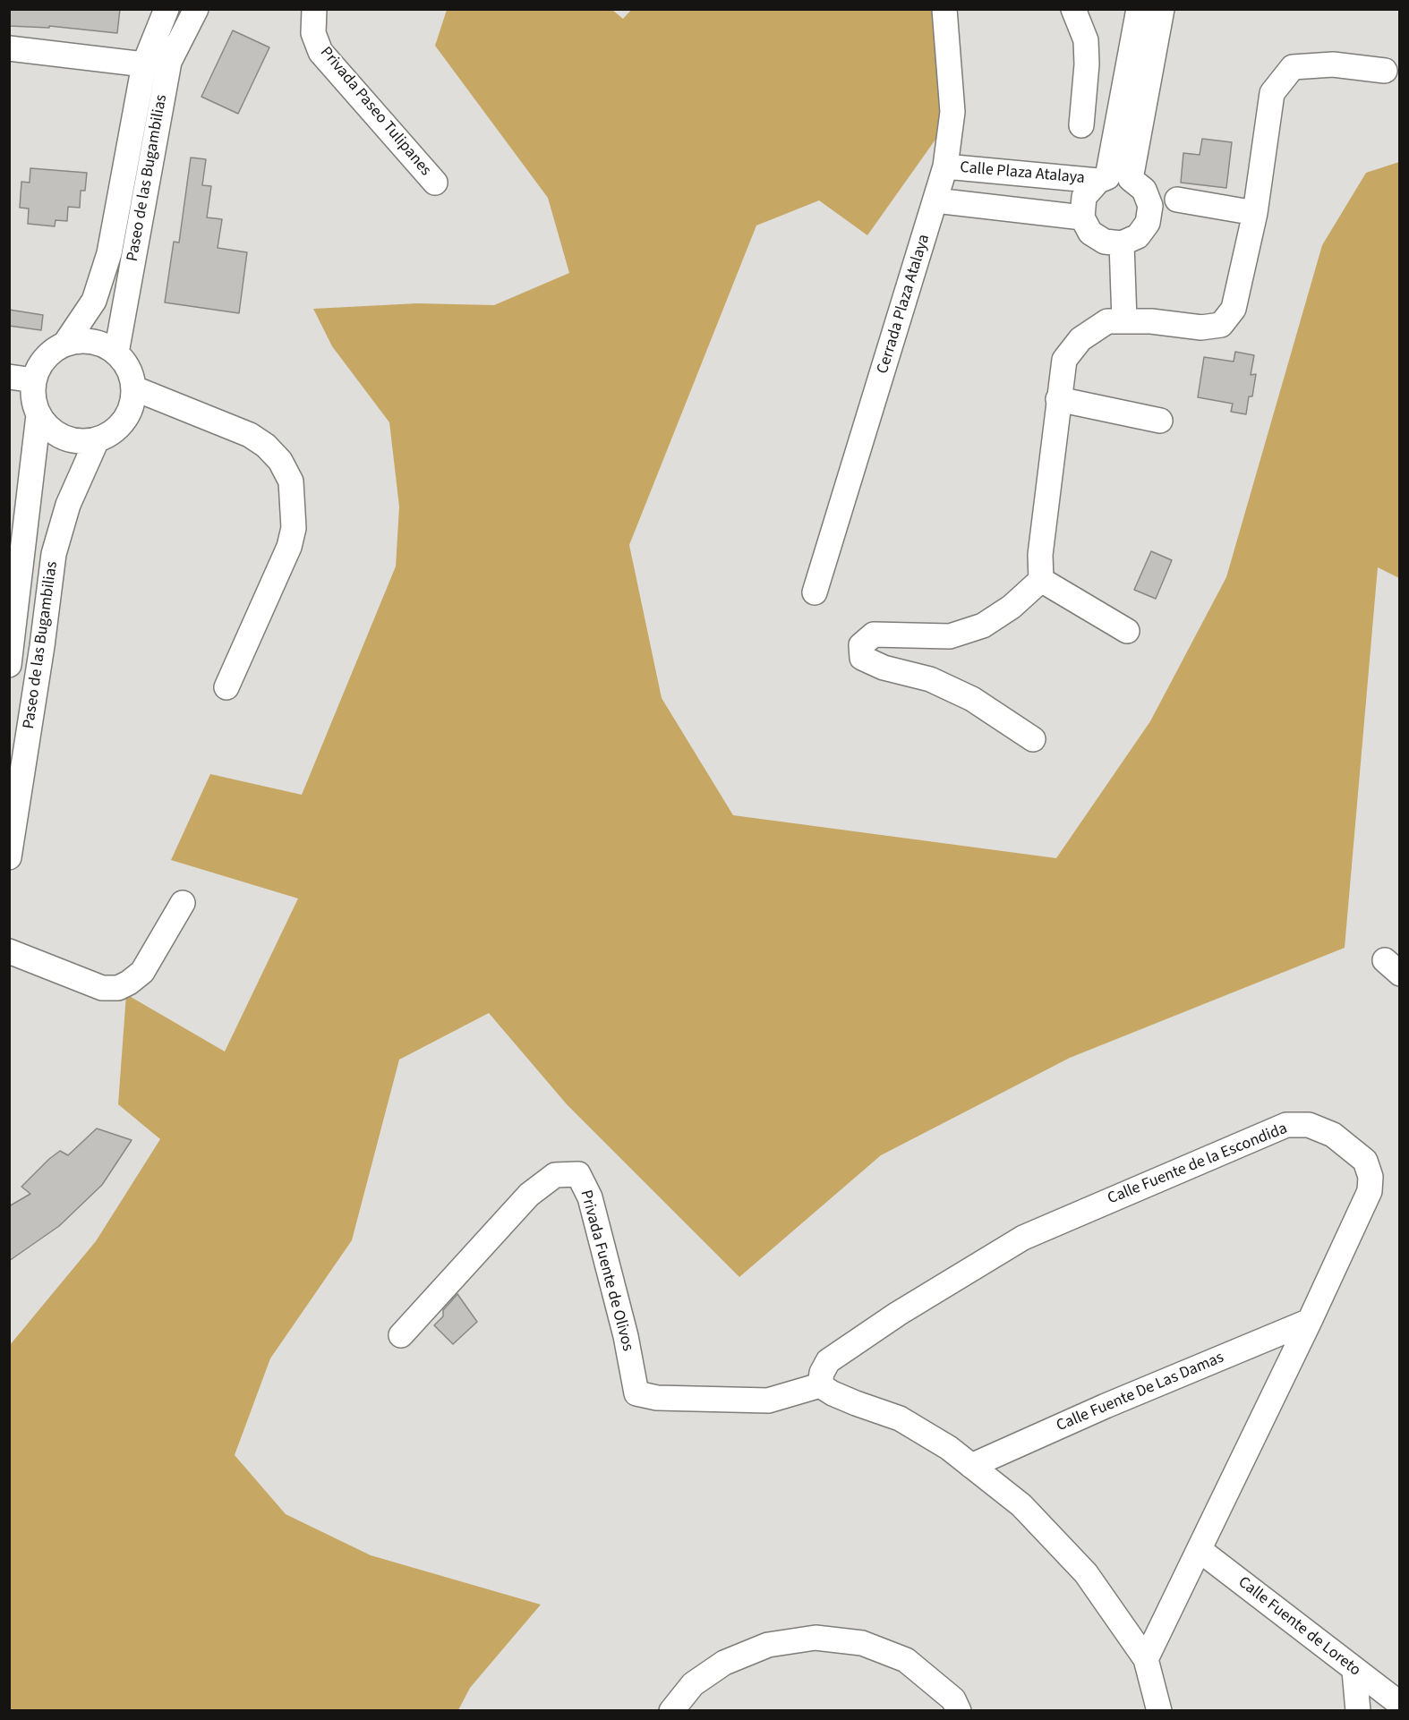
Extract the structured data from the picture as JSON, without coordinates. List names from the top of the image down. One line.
{"streets":{"street":["Privada Paseo Tulipanes","Calle Plaza Atalaya","Paseo de las Bugambilias","Cerrada Plaza Atalaya","Calle Fuente de la Escondida","Privada Fuente de Olivos","Calle Fuente De Las Damas","Calle Fuente de Loreto"]},"crossings":[["Calle Plaza Atalaya","Cerrada Plaza Atalaya"],["Calle Fuente de la Escondida","Privada Fuente de Olivos"],["Calle Fuente de la Escondida","Calle Fuente De Las Damas"],["Calle Fuente de la Escondida","Calle Fuente de Loreto"]]}
